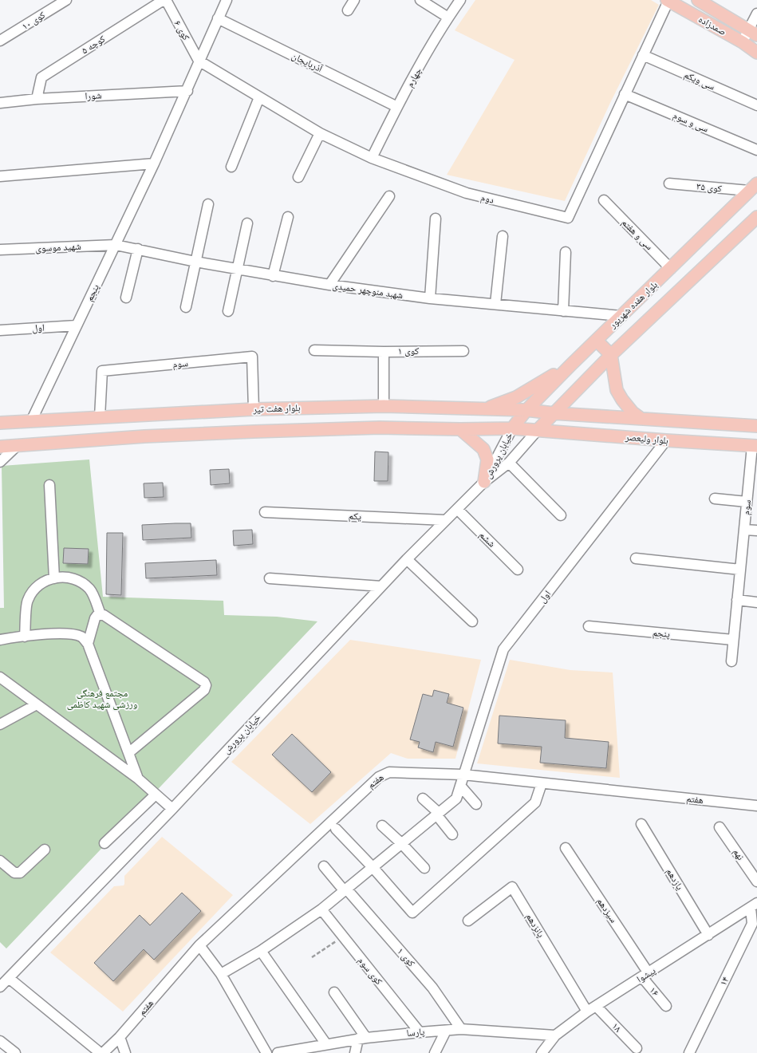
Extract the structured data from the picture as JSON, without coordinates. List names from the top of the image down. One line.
{"streets":{"main road":["صمدزاده","بلوار هفده شهریور","بلوار هفت تیر","بلوار ولیعصر"],"street":["کوی ۱۰","کوی ۶","کوچه ۵","آذربایجان","چهارم","سی ویکم","شورا","سی و سوم","کوی ۳۵","دوم","سی و هفتم","شهید موسوی","شهبد منوچهر حمیدی","پنجم","اول","کوی ۱","سوم","خیابان پرورش","یکم","ششم","هفتم","نهم","یازدهم","سیزدهم","پانزدهم","کوی سوم","پیشوا","۱۴","۱۶","۱۸","پارسا"]},"crossings":[["صمدزاده","دوم"],["کوی ۶","کوچه ۵"],["کوی ۶","دوم"],["کوی ۶","پنجم"],["کوچه ۵","شورا"],["آذربایجان","چهارم"],["آذربایجان","پنجم"],["چهارم","دوم"],["سی ویکم","دوم"],["شورا","پنجم"],["سی و سوم","دوم"],["کوی ۳۵","بلوار هفده شهریور"],["دوم","پنجم"],["سی و هفتم","بلوار هفده شهریور"],["شهید موسوی","شهبد منوچهر حمیدی"],["شهید موسوی","پنجم"],["شهبد منوچهر حمیدی","پنجم"],["شهبد منوچهر حمیدی","بلوار هفده شهریور"],["پنجم","اول"],["پنجم","سوم"],["پنجم","بلوار هفت تیر"],["بلوار هفده شهریور","بلوار هفت تیر"],["بلوار هفده شهریور","خیابان پرورش"],["اول","کوی ۱"],["اول","بلوار ولیعصر"],["اول","هفتم"],["اول","کوی سوم"],["کوی ۱","بلوار هفت تیر"],["کوی ۱","پارسا"],["سوم","بلوار هفت تیر"],["سوم","بلوار ولیعصر"],["بلوار هفت تیر","بلوار ولیعصر"],["بلوار ولیعصر","خیابان پرورش"],["خیابان پرورش","یکم"],["خیابان پرورش","ششم"],["یازدهم","پیشوا"],["سیزدهم","پیشوا"],["سیزدهم","۱۶"],["پانزدهم","پیشوا"],["پانزدهم","۱۸"],["کوی سوم","پارسا"],["پیشوا","۱۴"],["پیشوا","۱۶"],["پیشوا","۱۸"],["پیشوا","پارسا"]],"parks":["مجتمع فرهنگی ورزشی شهید کاظمی"]}
